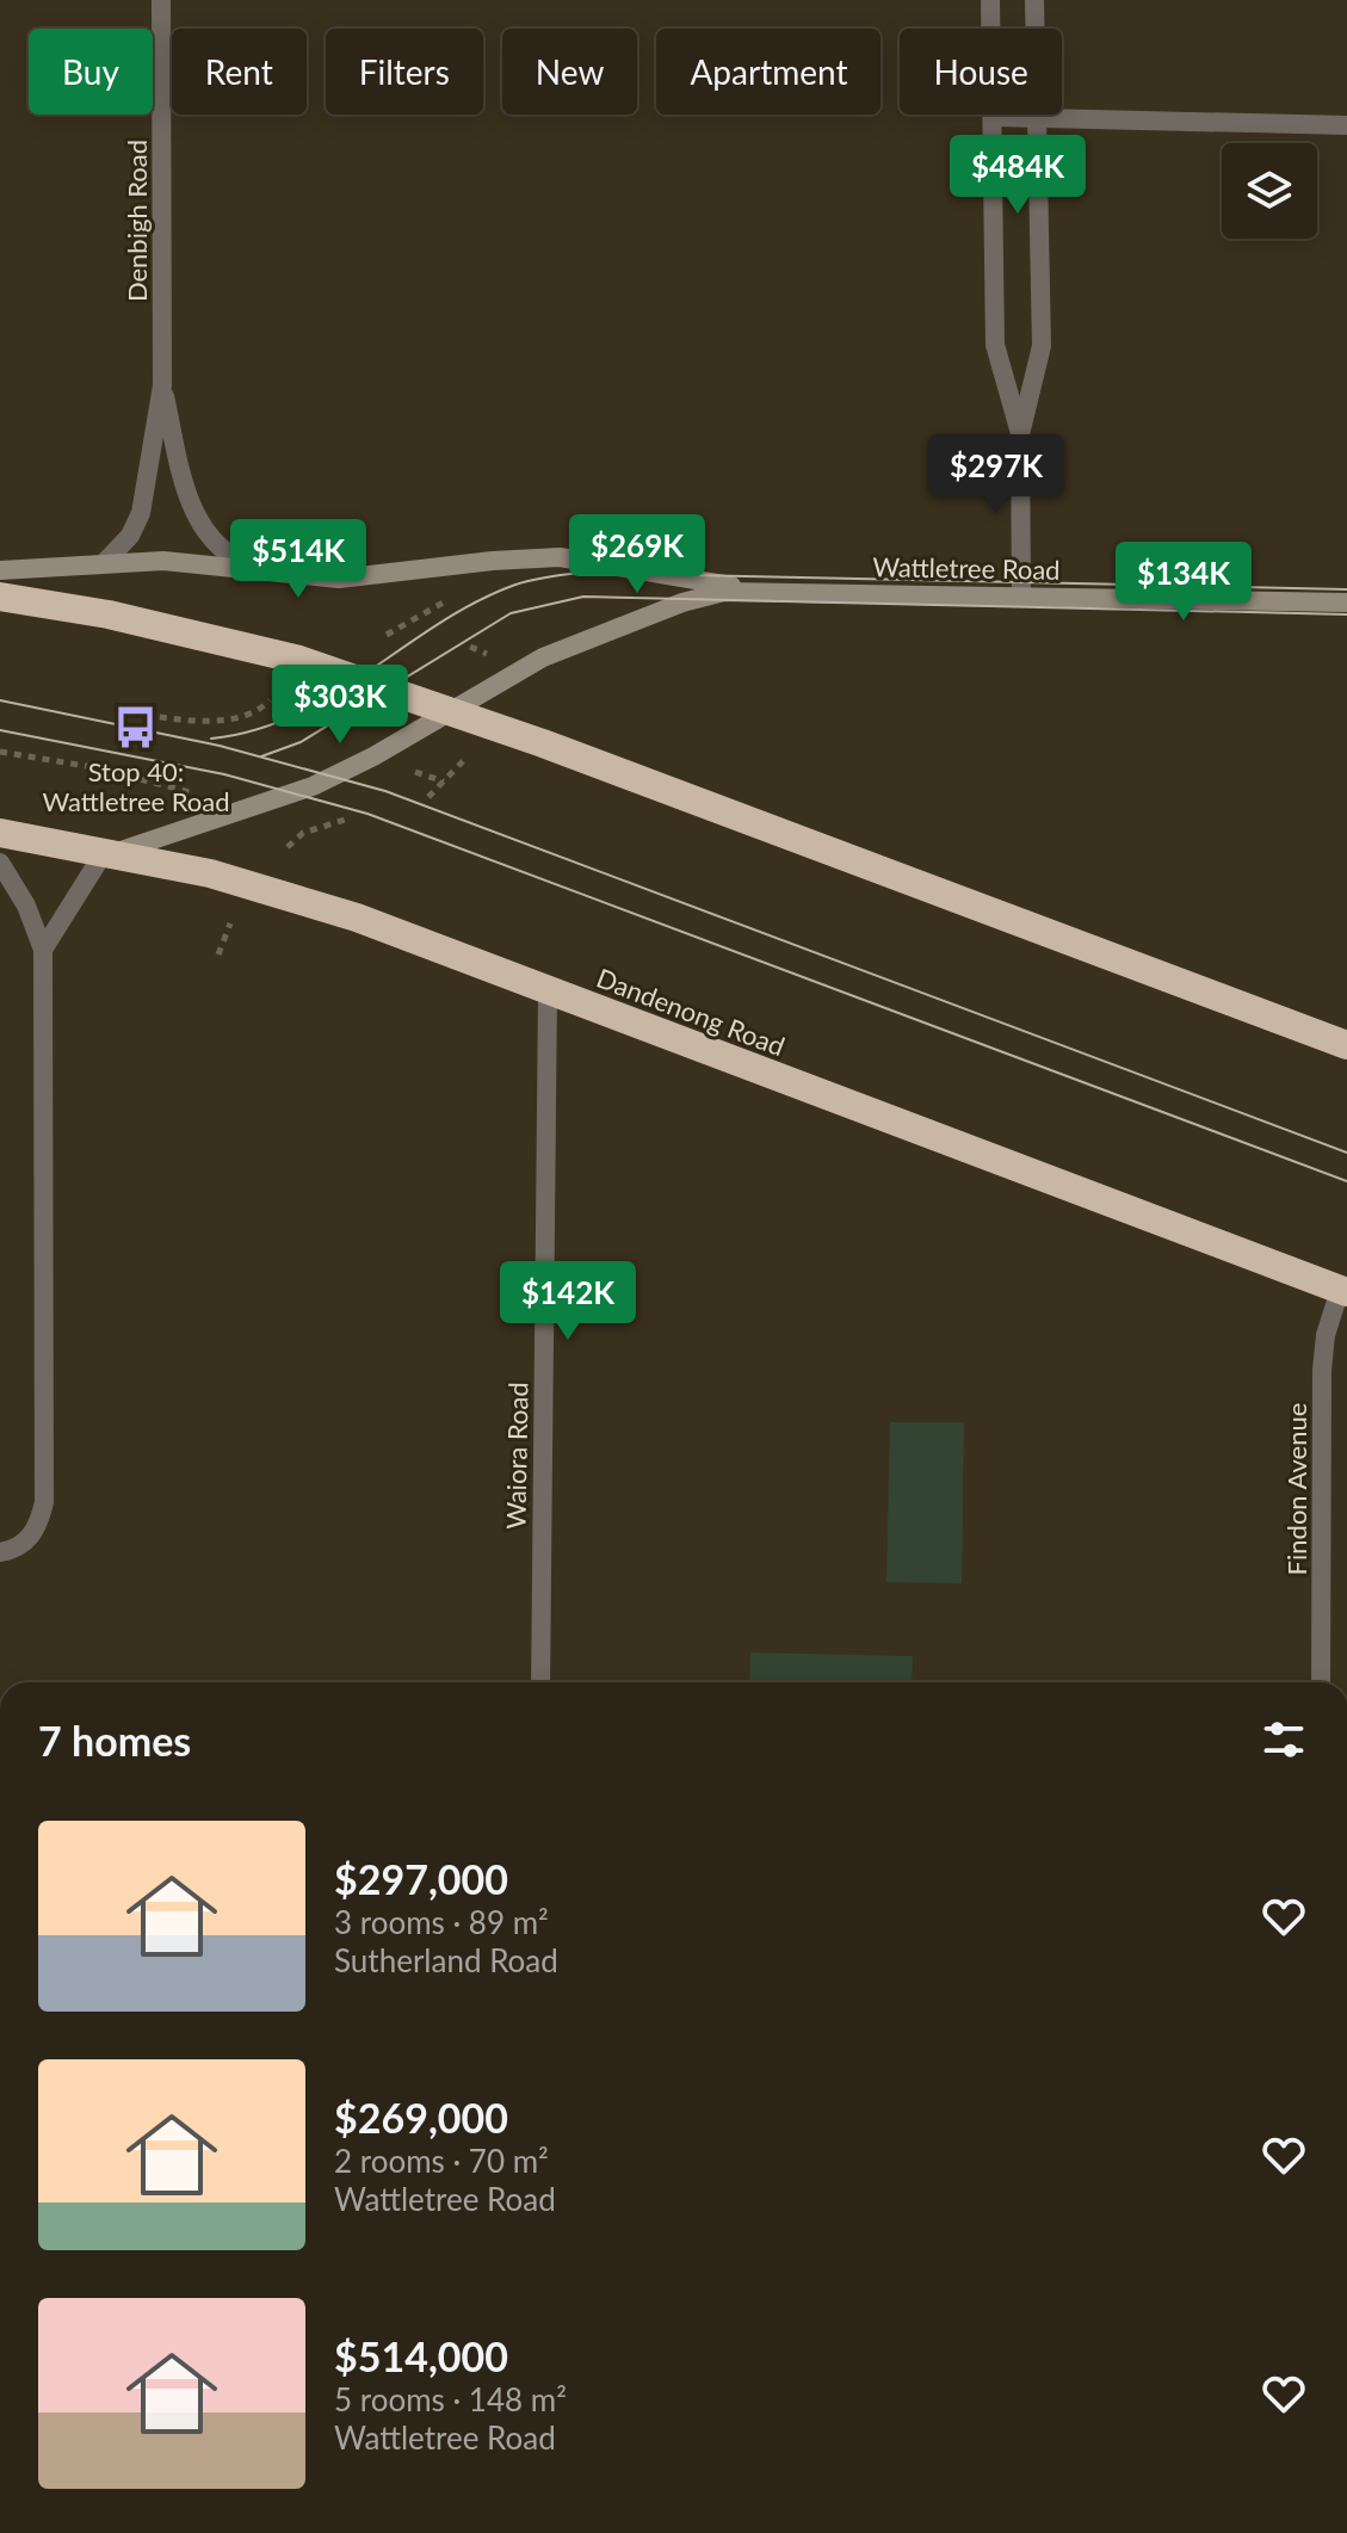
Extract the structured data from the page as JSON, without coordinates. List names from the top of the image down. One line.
{"streets":{"highway":["Dandenong Road"],"main road":["Wattletree Road"],"street":["Denbigh Road","Waiora Road","Findon Avenue"]},"crossings":[["Denbigh Road","Wattletree Road"],["Wattletree Road","Dandenong Road"],["Dandenong Road","Waiora Road"],["Dandenong Road","Findon Avenue"]],"places":{"bus stop":["Stop 40: Wattletree Road"]},"page":{"chip":["Buy","Rent","Filters","New","Apartment","House"],"price":["$484K","$297K","$269K","$514K","$134K","$303K","$142K"],"heading":"7 homes","list":[{"name":"$297,000","note":"3 rooms · 89 m² · Sutherland Road"},{"name":"$269,000","note":"2 rooms · 70 m² · Wattletree Road"},{"name":"$514,000","note":"5 rooms · 148 m² · Wattletree Road"}]}}
